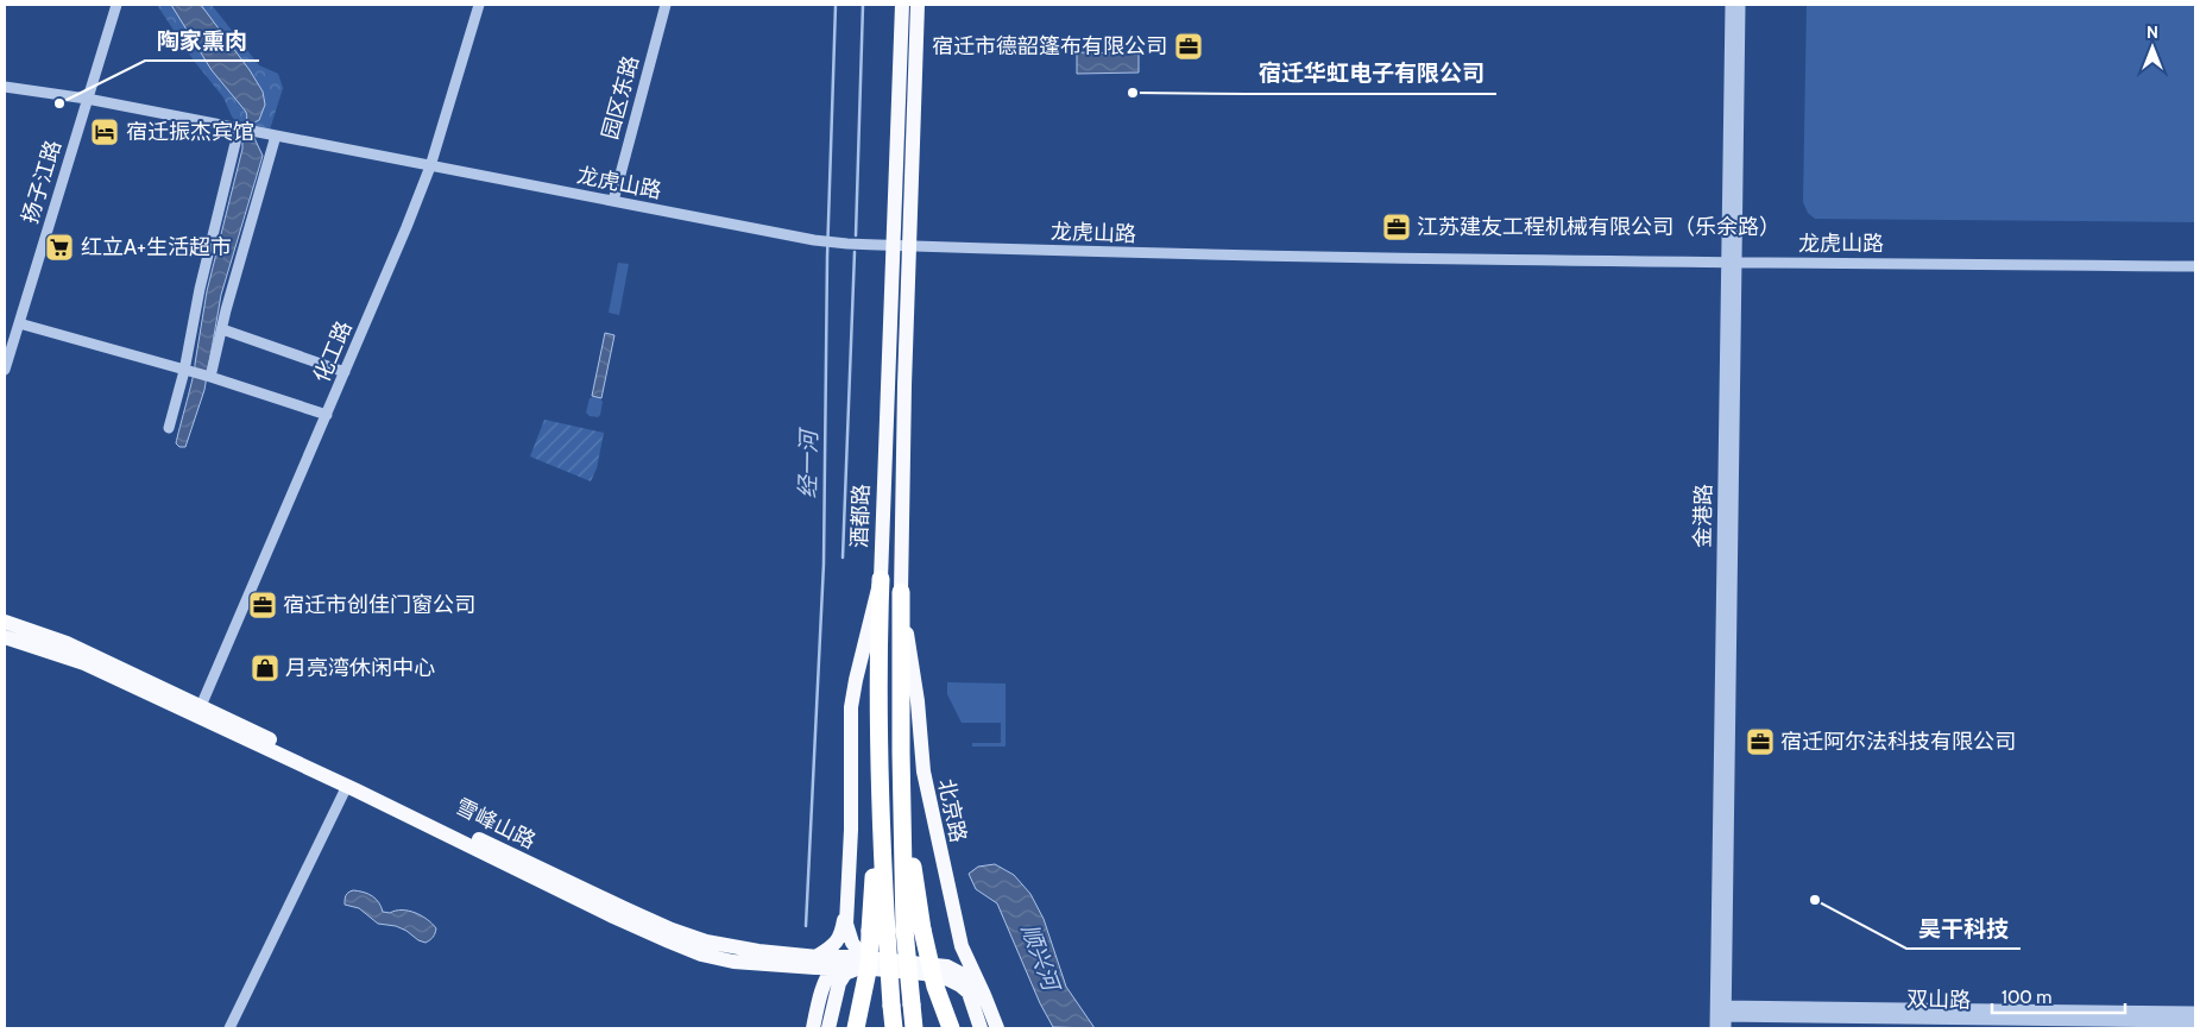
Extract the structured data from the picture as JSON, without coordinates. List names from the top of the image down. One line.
{"streets":{"highway":["酒都路"],"main road":["北京路","雪峰山路"],"street":["园区东路","扬子江路","龙虎山路","化工路","金港路","双山路"]},"crossings":[["园区东路","龙虎山路"],["扬子江路","龙虎山路"],["龙虎山路","化工路"],["龙虎山路","酒都路"],["龙虎山路","金港路"],["化工路","雪峰山路"],["酒都路","北京路"],["金港路","双山路"]],"water":["经一河","顺兴河"],"places":{"office":["宿迁市德韶篷布有限公司","江苏建友工程机械有限公司（乐余路）","宿迁市创佳门窗公司","宿迁阿尔法科技有限公司"],"other":["宿迁华虹电子有限公司","陶家熏肉","昊干科技"],"hotel":["宿迁振杰宾馆"],"supermarket":["红立A+生活超市"],"shop":["月亮湾休闲中心"]},"scale_bar":"100 m","north":"top"}
